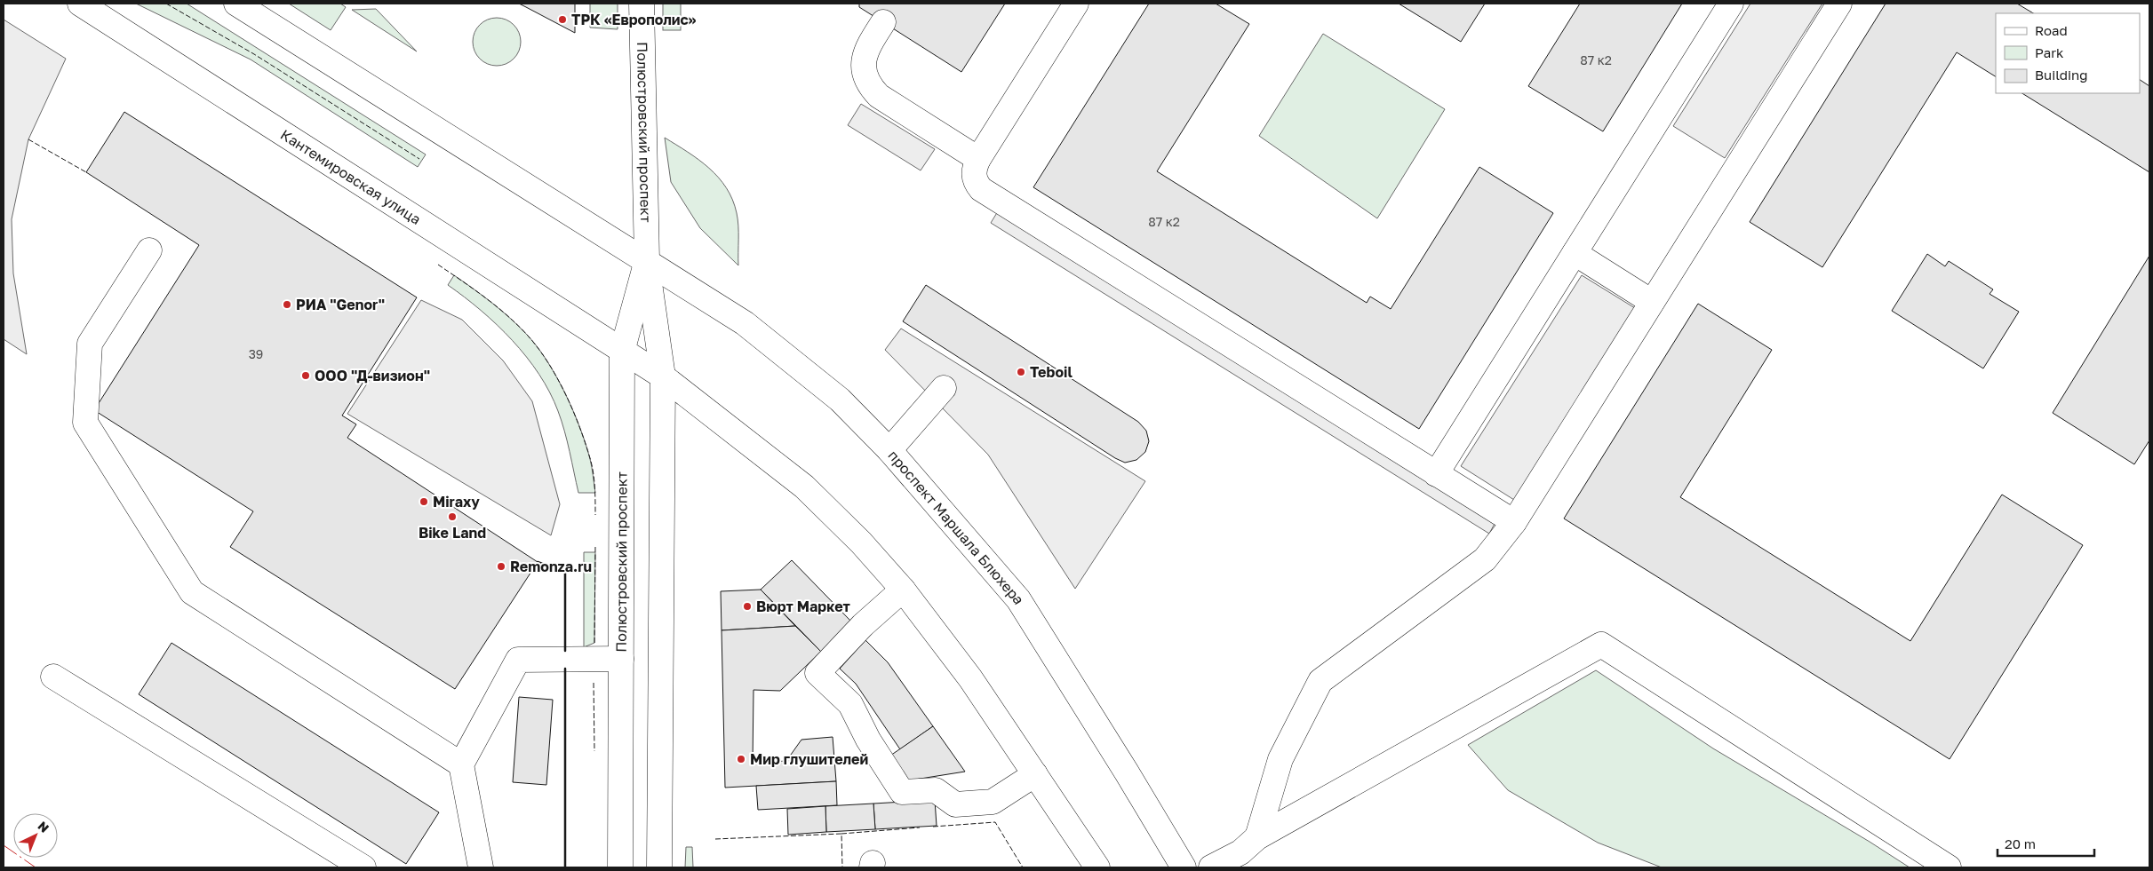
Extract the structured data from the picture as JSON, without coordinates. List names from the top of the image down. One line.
{"streets":{"main road":["Полюстровский проспект","Кантемировская улица","проспект Маршала Блюхера"]},"crossings":[["Полюстровский проспект","Кантемировская улица"],["Полюстровский проспект","проспект Маршала Блюхера"]],"places":["ТРК «Европолис»","РИА \"Genor\"","Teboil","ООО \"Д-визион\"","Miraxy","Bike Land","Remonza.ru","Вюрт Маркет","Мир глушителей"],"house_numbers":["87 к2","87 к2","39"],"legend":["Road","Park","Building"],"scale_bar":"20 m","north":"top right"}
